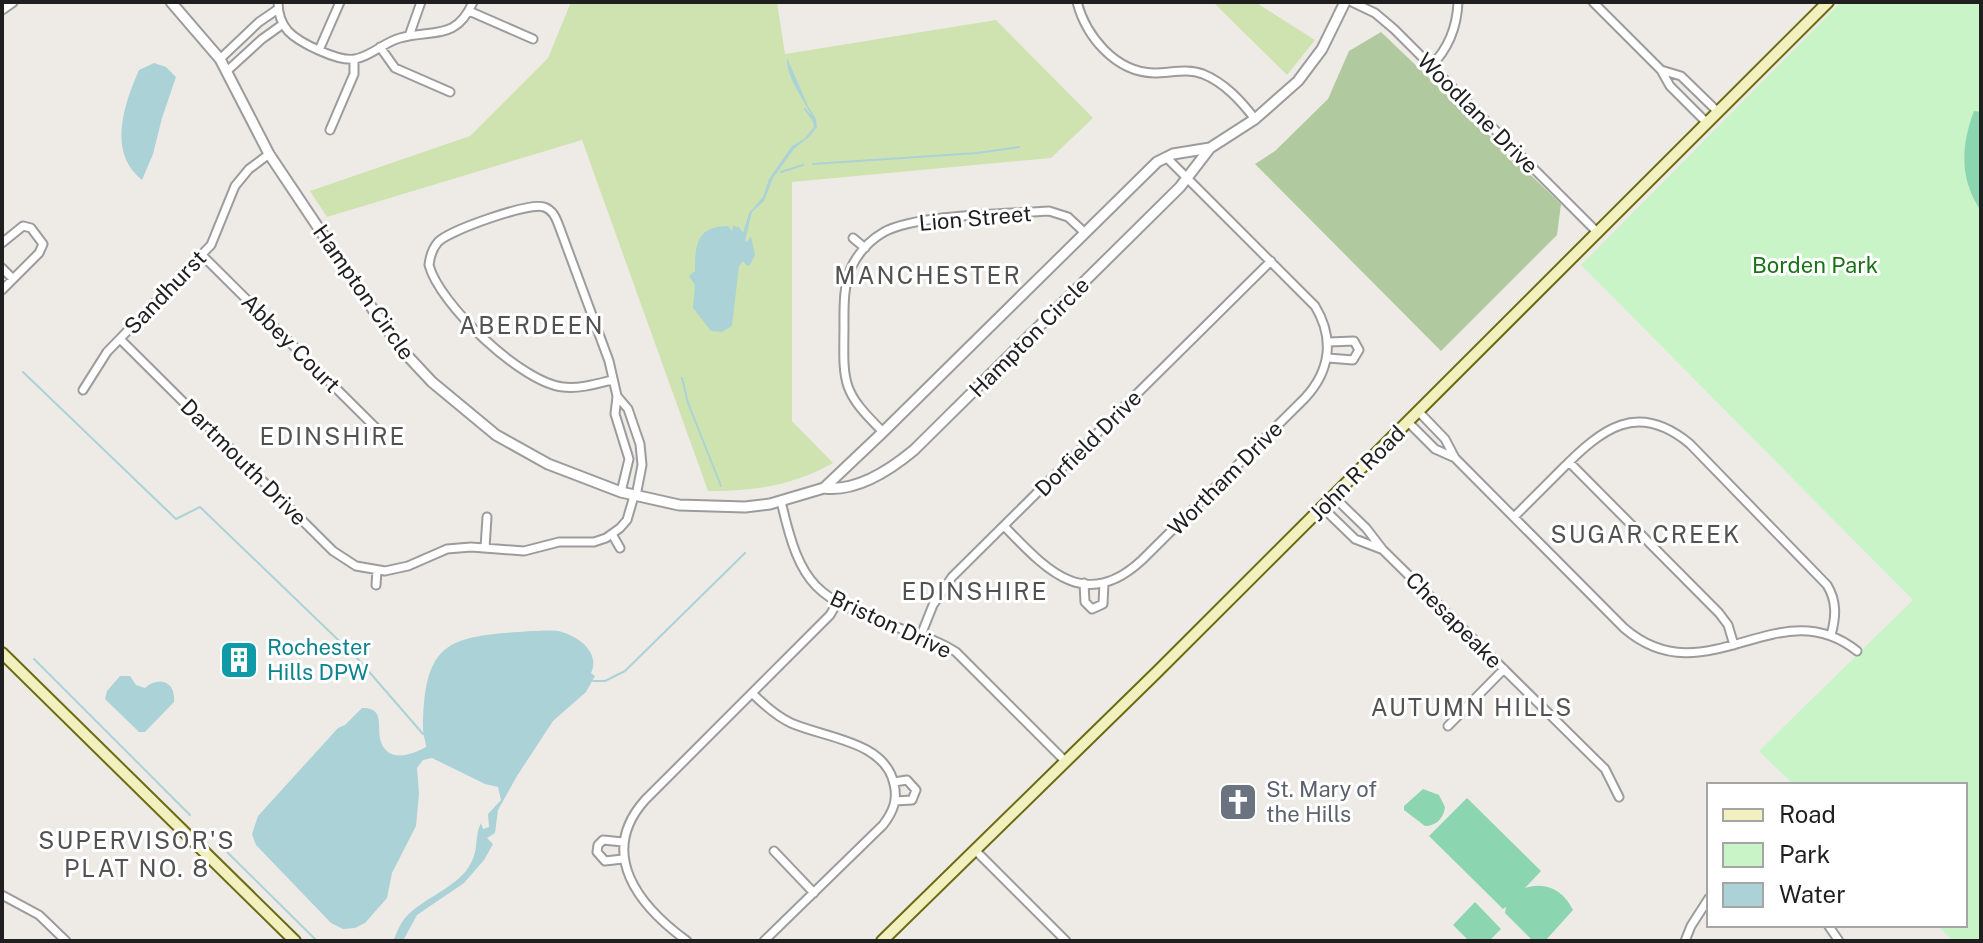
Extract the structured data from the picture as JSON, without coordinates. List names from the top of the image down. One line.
{"streets":{"main road":["John R Road"],"street":["Woodlane Drive","Lion Street","Sandhurst","Hampton Circle","Abbey Court","Dorfield Drive","Dartmouth Drive","Wortham Drive","Chesapeake","Briston Drive"]},"crossings":[["Woodlane Drive","John R Road"],["Lion Street","Hampton Circle"],["Sandhurst","Hampton Circle"],["Sandhurst","Abbey Court"],["Sandhurst","Dartmouth Drive"],["Hampton Circle","Wortham Drive"],["Hampton Circle","Briston Drive"],["Dorfield Drive","Wortham Drive"],["Dorfield Drive","Briston Drive"],["John R Road","Chesapeake"],["John R Road","Briston Drive"]],"districts":["MANCHESTER","ABERDEEN","EDINSHIRE","SUGAR CREEK","EDINSHIRE","AUTUMN HILLS","SUPERVISOR'S PLAT NO. 8"],"parks":["Borden Park"],"places":{"building":["Rochester Hills DPW"],"church":["St. Mary of the Hills"]},"legend":["Road","Park","Water"]}
